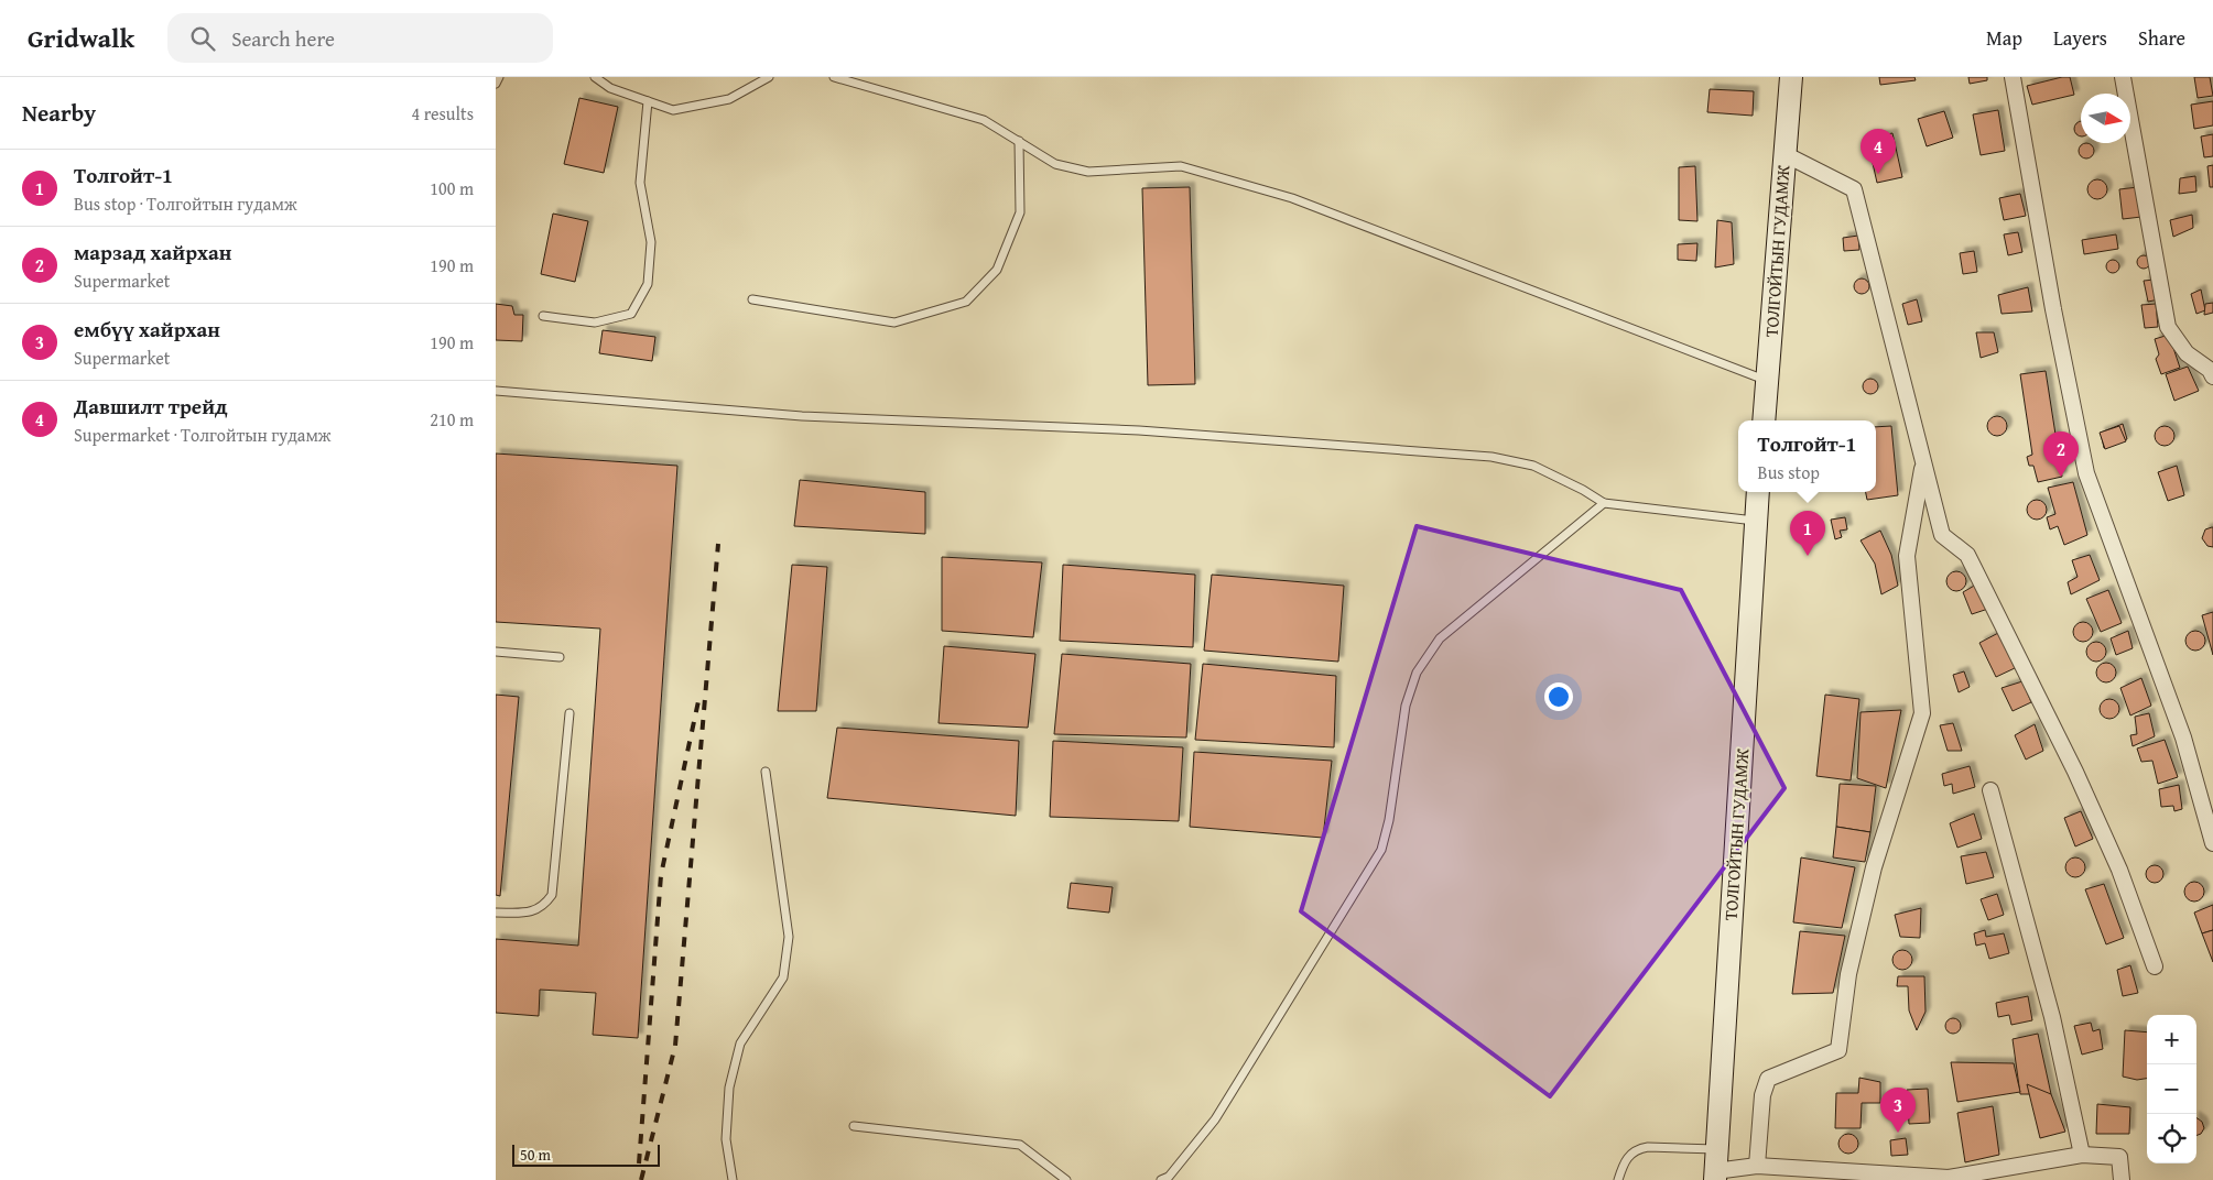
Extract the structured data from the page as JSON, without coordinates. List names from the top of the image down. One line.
{"streets":{"main road":["ТОЛГОЙТЫН ГУДАМЖ"]},"scale_bar":"50 m","north":"right","page":{"header":"Gridwalk","search":"Search here","nav":["Map","Layers","Share"],"heading":["Nearby","4 results"],"pins":["4","2","1","3"],"list":[{"mark":"1","name":"Толгойт-1","note":"Bus stop · Толгойтын гудамж","value":"100 m"},{"mark":"2","name":"марзад хайрхан","note":"Supermarket","value":"190 m"},{"mark":"3","name":"ембүү хайрхан","note":"Supermarket","value":"190 m"},{"mark":"4","name":"Давшилт трейд","note":"Supermarket · Толгойтын гудамж","value":"210 m"}],"popup":["Толгойт-1","Bus stop"],"map_buttons":["+","−"],"scale":"50 m"}}
